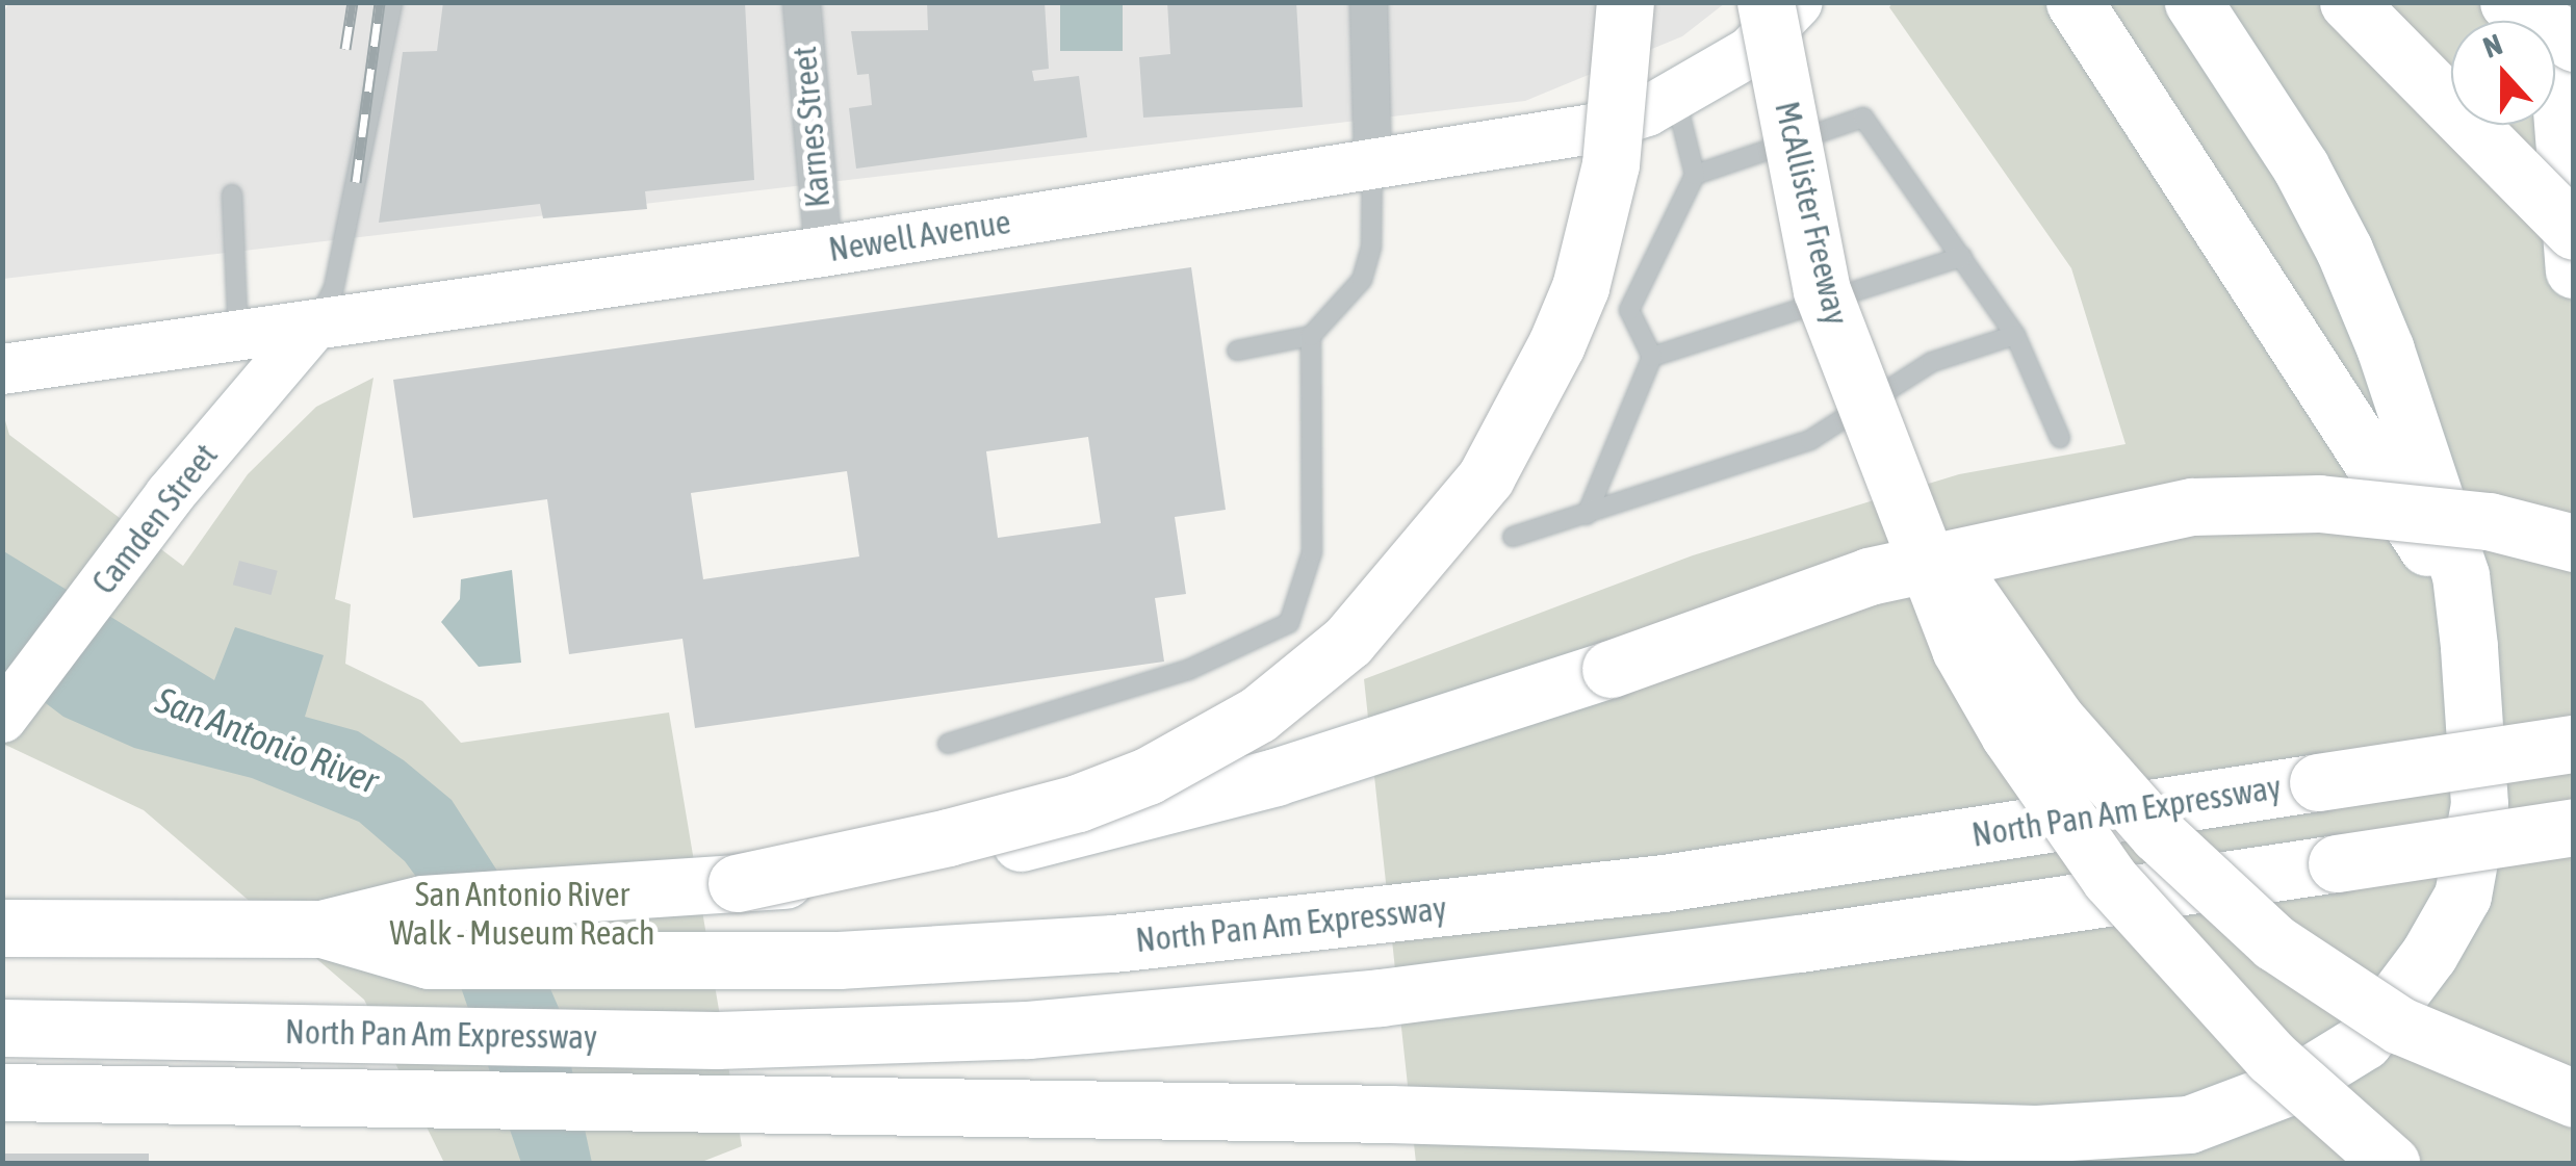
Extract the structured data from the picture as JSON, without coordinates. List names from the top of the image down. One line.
{"streets":{"main road":["McAllister Freeway","Newell Avenue","Camden Street","North Pan Am Expressway"],"street":["Karnes Street"]},"crossings":[["Karnes Street","Newell Avenue"],["Newell Avenue","Camden Street"]],"water":["San Antonio River"],"parks":["San Antonio River Walk - Museum Reach"],"north":"top"}
